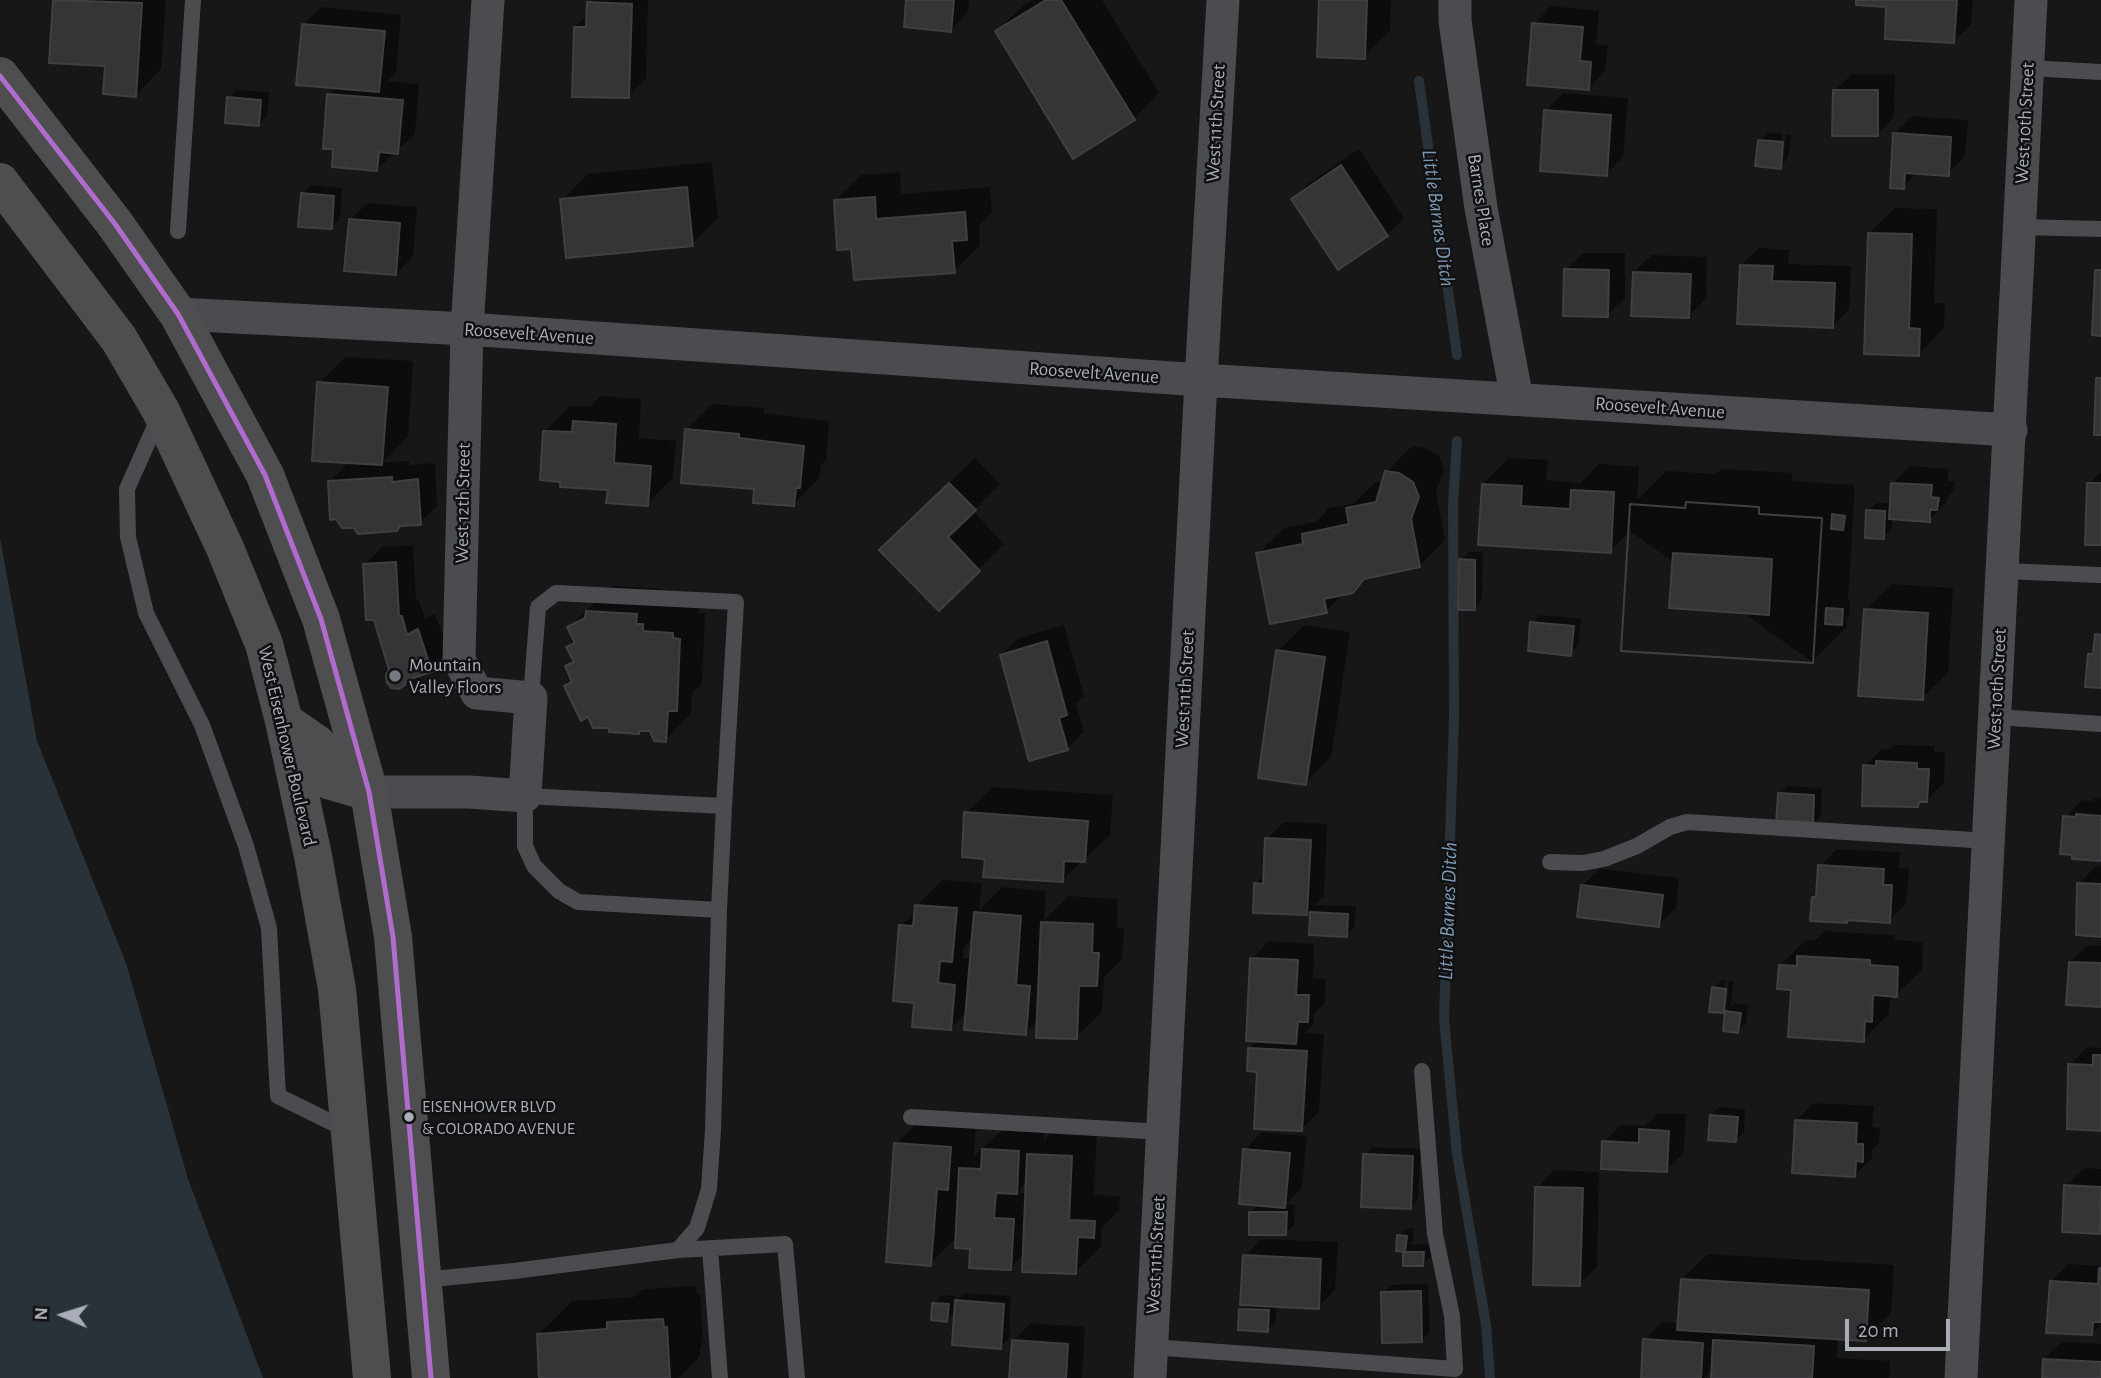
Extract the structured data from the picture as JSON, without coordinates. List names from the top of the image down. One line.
{"streets":{"highway":["West Eisenhower Boulevard"],"street":["West 11th Street","West 10th Street","Barnes Place","Roosevelt Avenue","West 12th Street"]},"crossings":[["West 11th Street","Roosevelt Avenue"],["West 10th Street","Roosevelt Avenue"],["Barnes Place","Roosevelt Avenue"],["Roosevelt Avenue","West 12th Street"]],"water":["Little Barnes Ditch"],"places":["Mountain Valley Floors","EISENHOWER BLVD & COLORADO AVENUE"],"scale_bar":"20 m","north":"left"}
